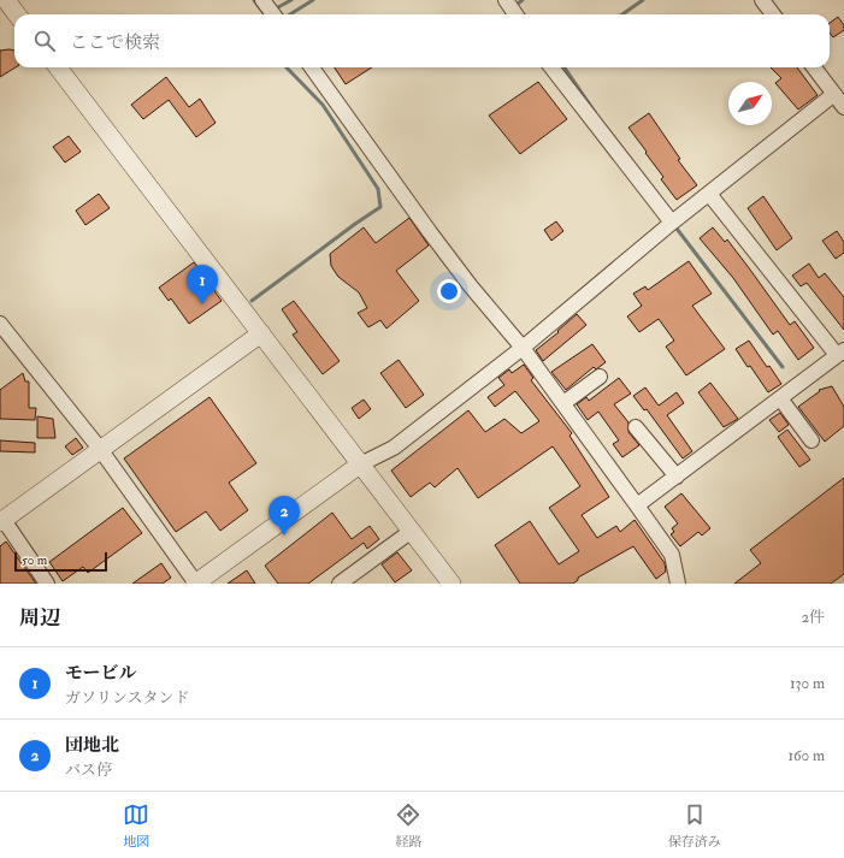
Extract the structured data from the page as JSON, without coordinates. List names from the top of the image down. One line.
{"scale_bar":"50 m","north":"top right","page":{"search":"ここで検索","pins":["1","2"],"scale":"50 m","heading":["周辺","2件"],"list":[{"mark":"1","name":"モービル","note":"ガソリンスタンド","value":"130 m"},{"mark":"2","name":"団地北","note":"バス停","value":"160 m"}],"nav":["地図","経路","保存済み"]}}
